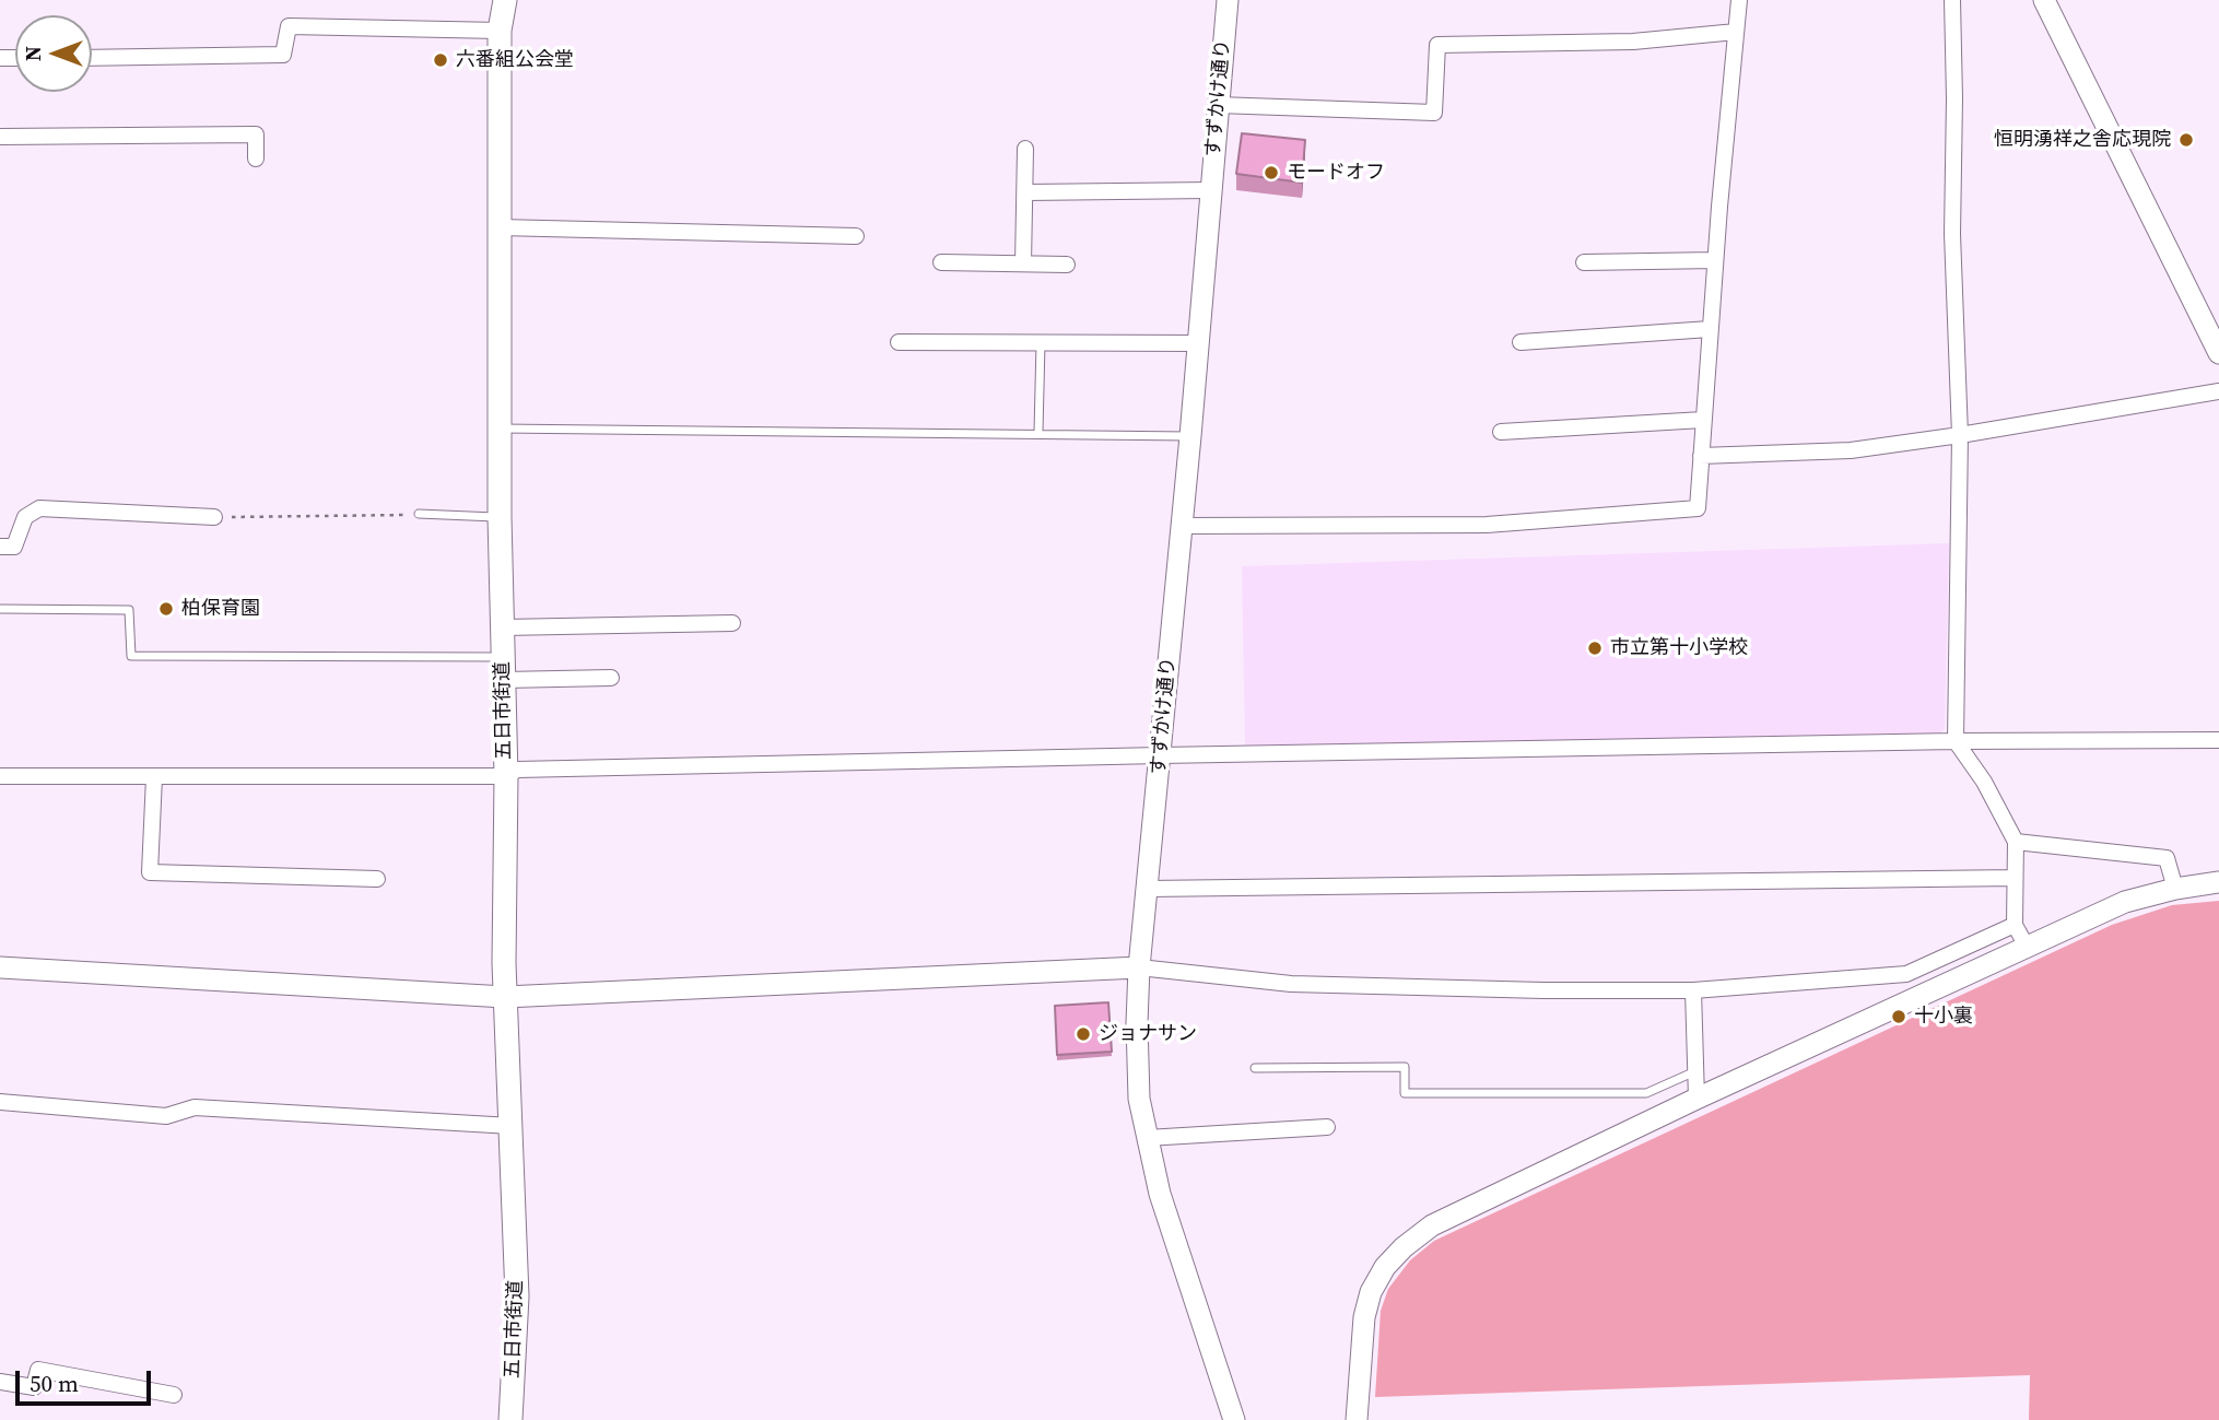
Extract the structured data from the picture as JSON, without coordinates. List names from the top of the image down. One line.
{"streets":{"main road":["五日市街道"],"street":["すずかけ通り"]},"places":["六番組公会堂","恒明湧祥之舎応現院","モードオフ","柏保育園","市立第十小学校","十小裏","ジョナサン"],"scale_bar":"50 m","north":"left"}
